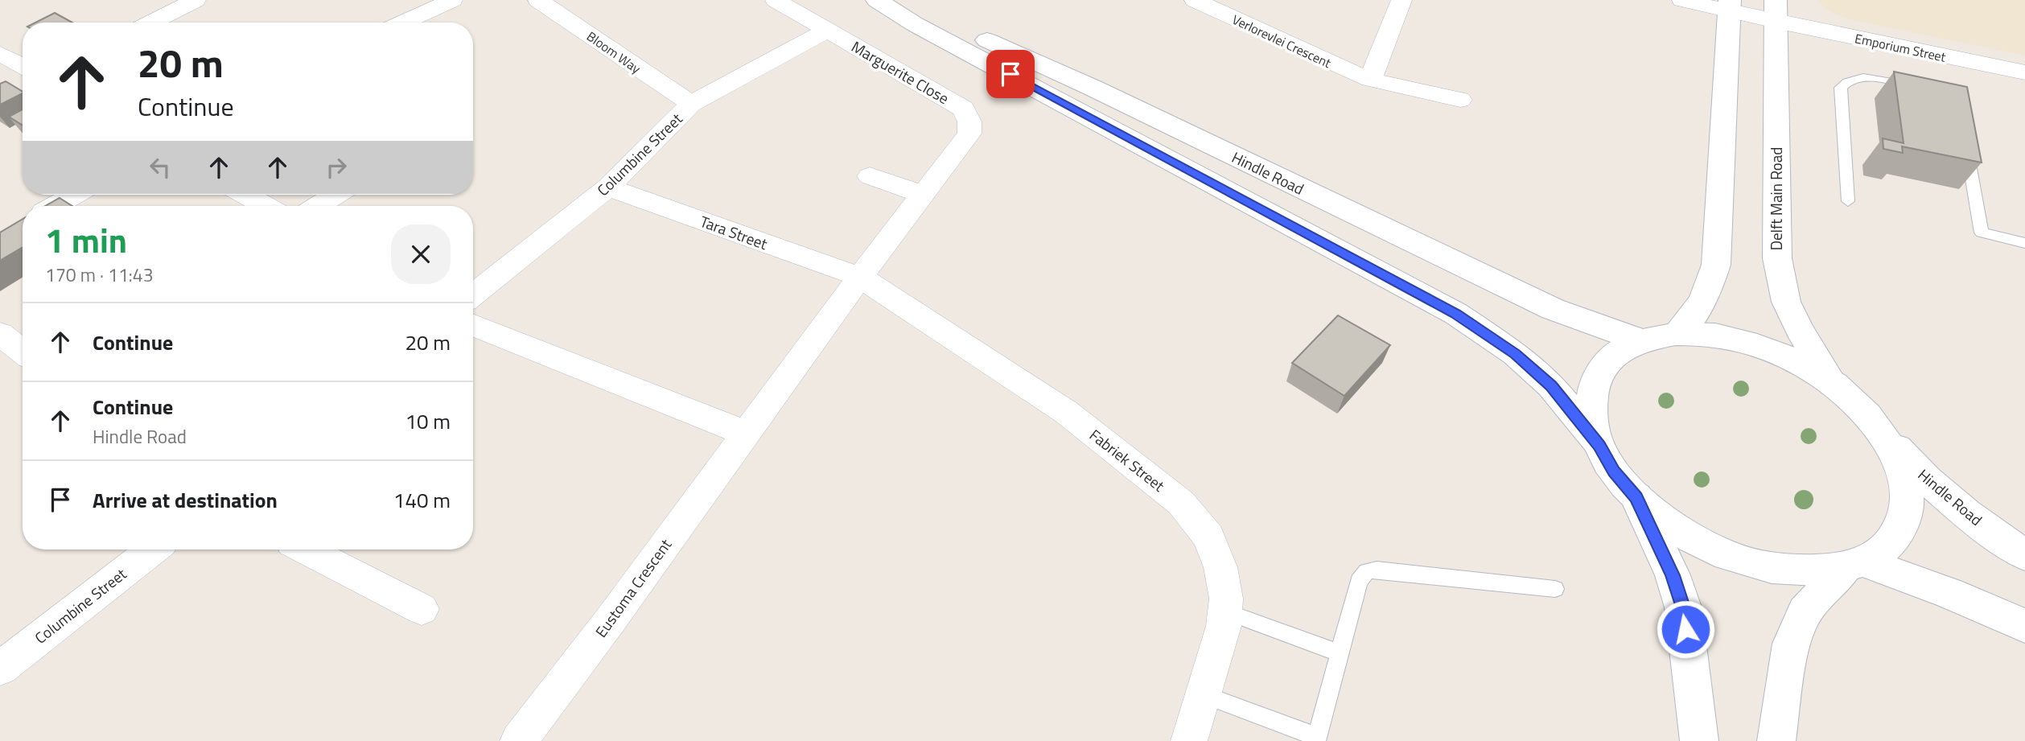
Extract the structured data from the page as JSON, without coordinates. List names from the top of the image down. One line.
{"streets":{"main road":["Hindle Road","Delft Main Road"],"street":["Verlorevlei Crescent","Emporium Street","Bloom Way","Marguerite Close","Columbine Street","Tara Street","Fabriek Street","Eustoma Crescent"]},"crossings":[["Emporium Street","Delft Main Road"],["Bloom Way","Columbine Street"],["Marguerite Close","Columbine Street"],["Marguerite Close","Tara Street"],["Marguerite Close","Fabriek Street"],["Marguerite Close","Eustoma Crescent"],["Columbine Street","Tara Street"],["Tara Street","Fabriek Street"],["Tara Street","Eustoma Crescent"],["Fabriek Street","Eustoma Crescent"]],"page":{"turn":["20 m","Continue"],"heading":["1 min","170 m · 11:43"],"list":[{"name":"Continue","value":"20 m"},{"name":"Continue","note":"Hindle Road","value":"10 m"},{"name":"Arrive at destination","value":"140 m"}]}}
